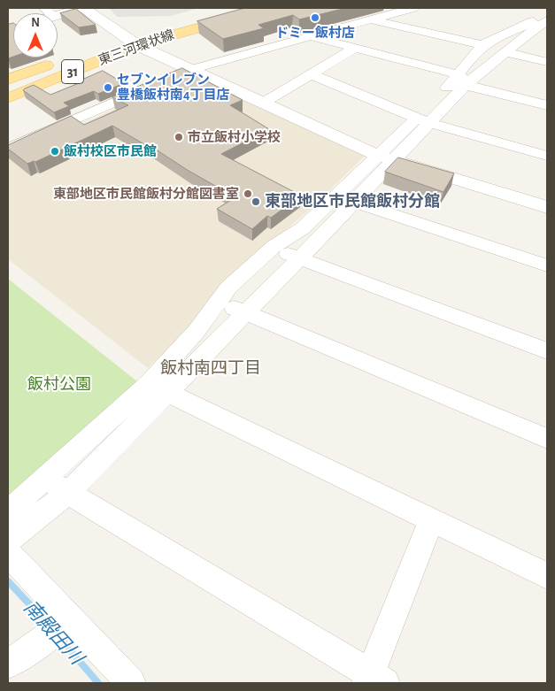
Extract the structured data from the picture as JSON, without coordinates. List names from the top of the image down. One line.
{"streets":{"main road":["東三河環状線","31"]},"districts":["飯村南四丁目"],"water":["南殿田川"],"parks":["飯村公園"],"places":["ドミー飯村店","セブンイレブン 豊橋飯村南4丁目店","市立飯村小学校","飯村校区市民館","東部地区市民館飯村分館図書室","東部地区市民館飯村分館"],"north":"top"}
